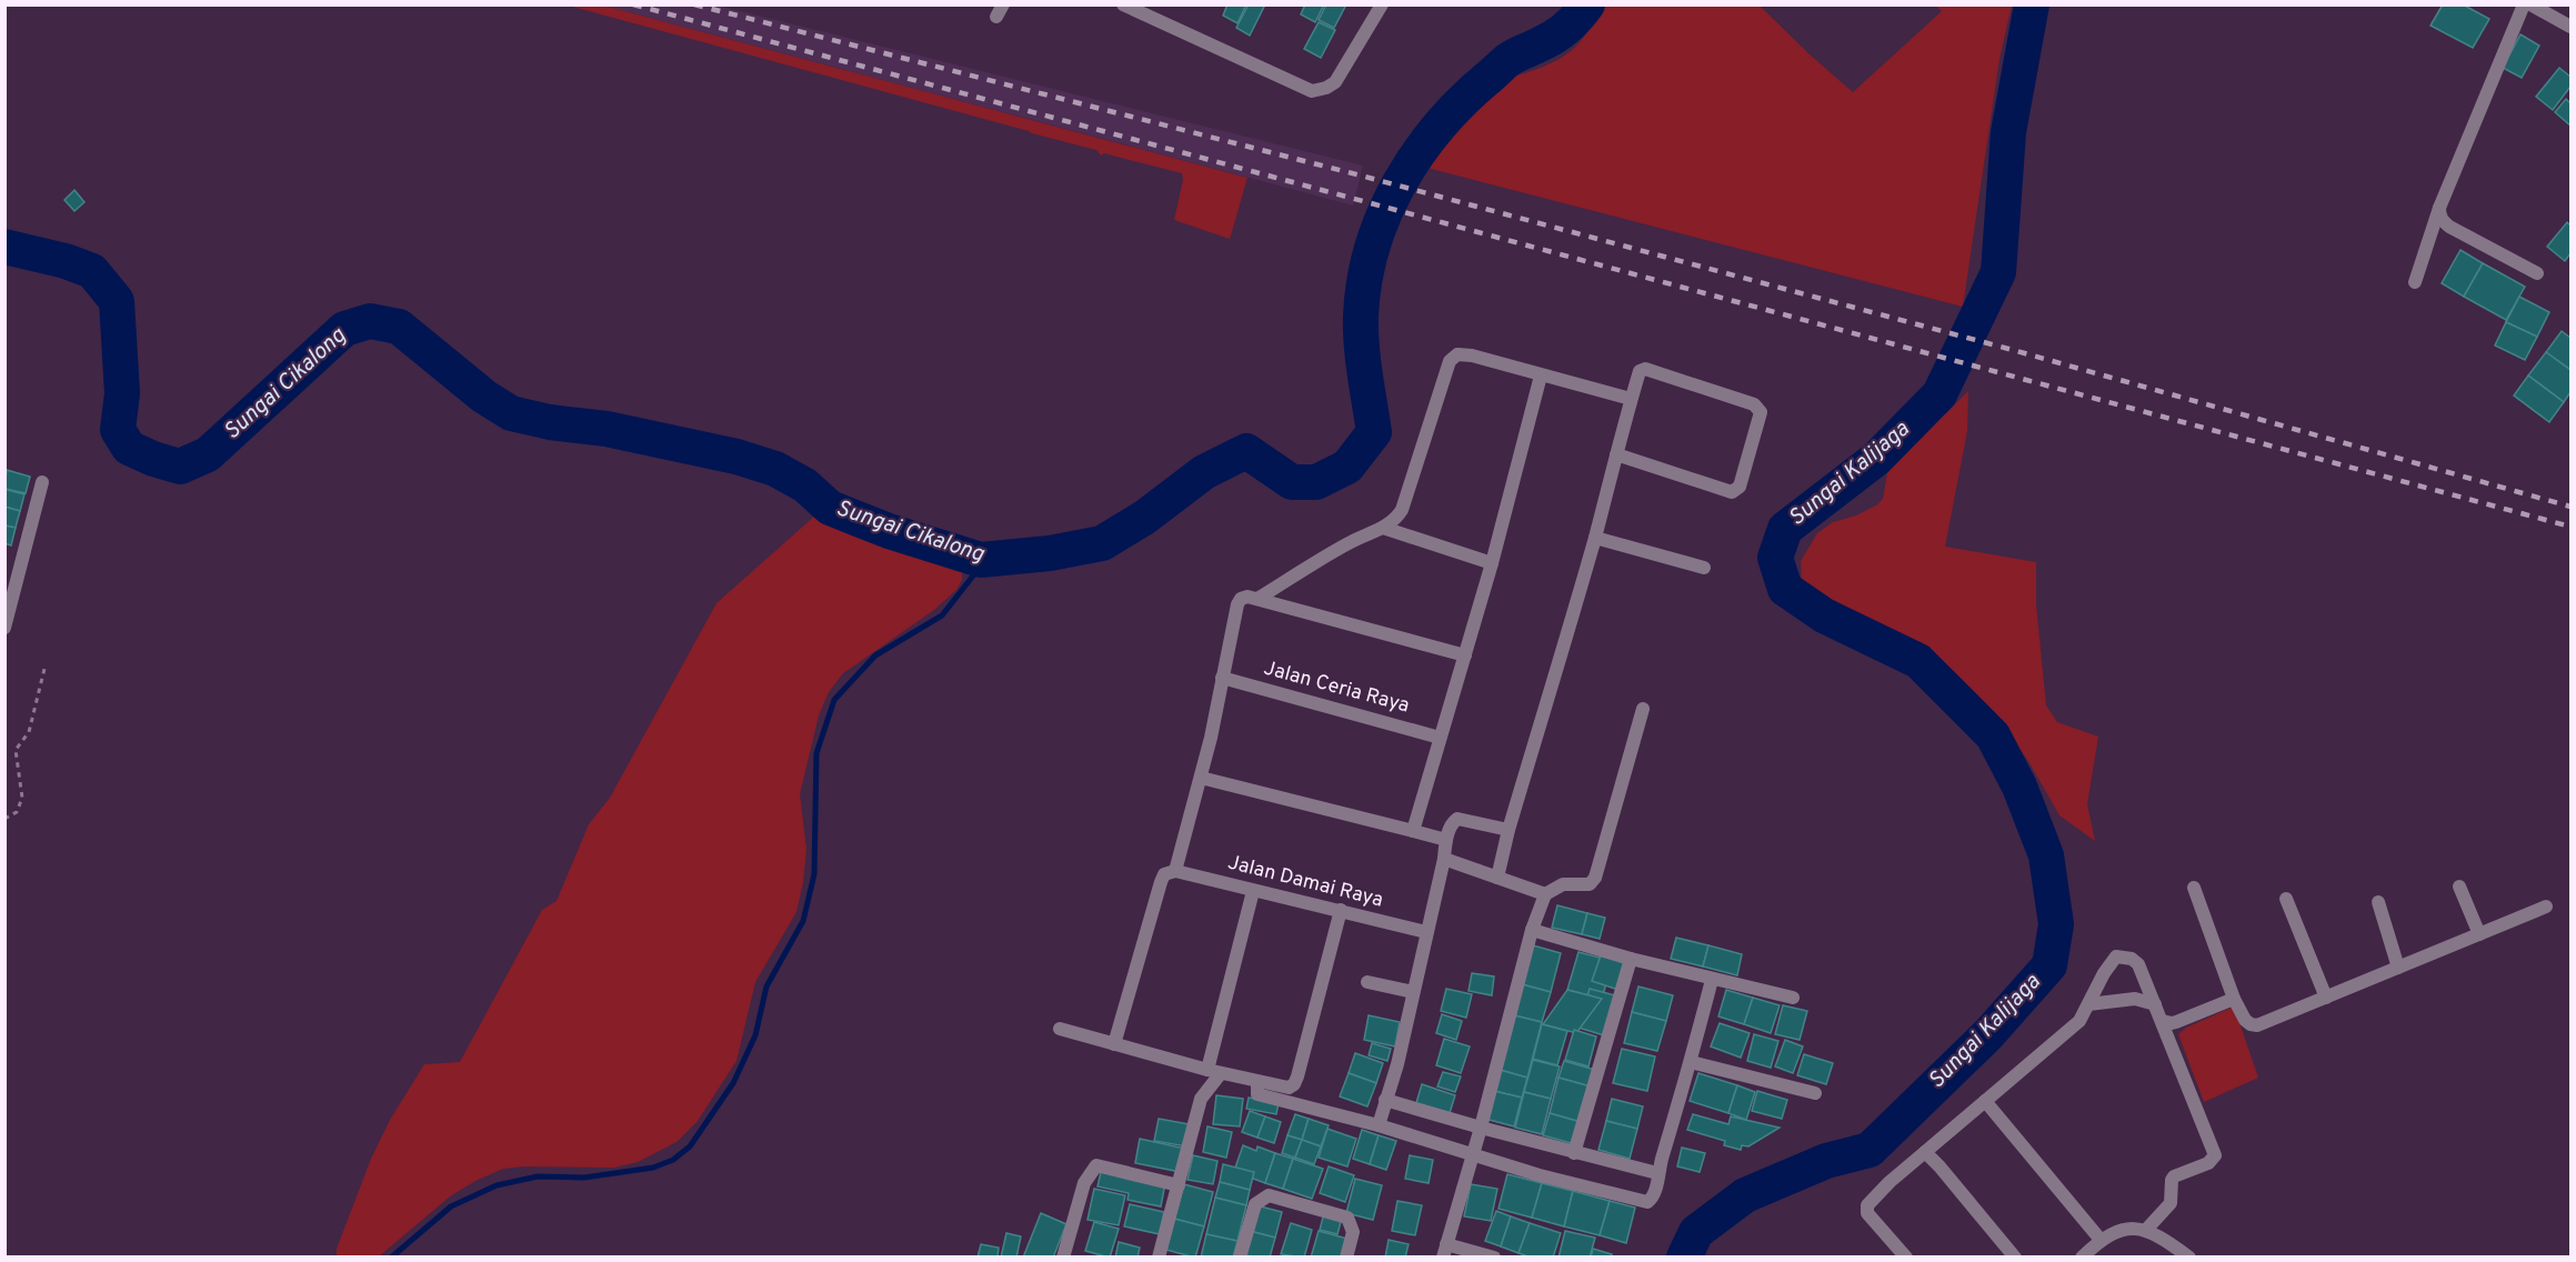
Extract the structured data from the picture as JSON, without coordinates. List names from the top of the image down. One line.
{"streets":{"street":["Jalan Ceria Raya","Jalan Damai Raya"]},"water":["Sungai Cikalong","Sungai Kalijaga"]}
